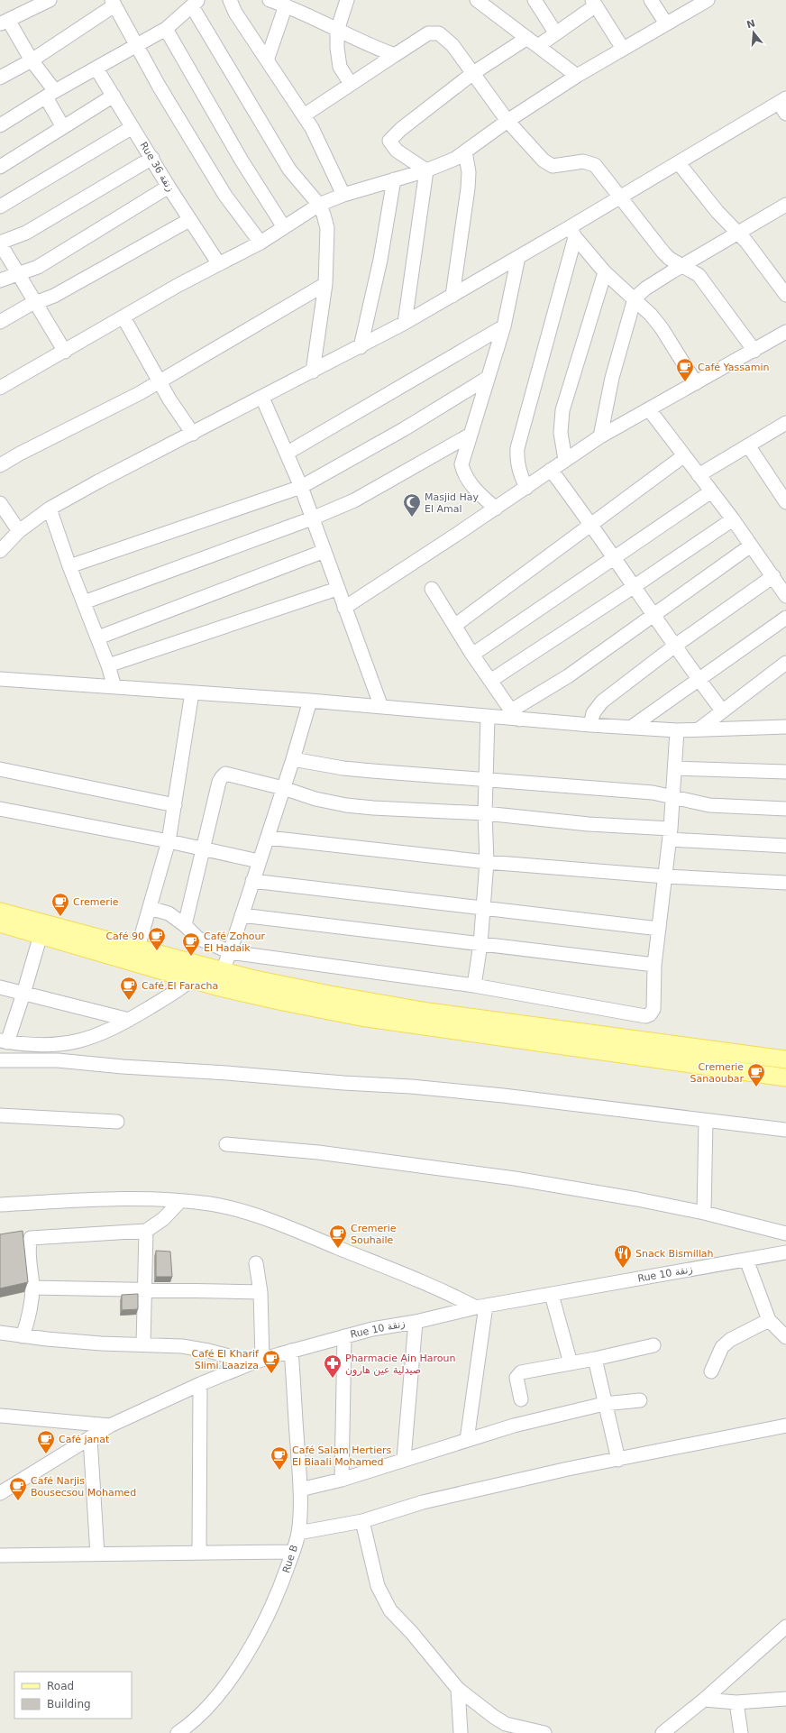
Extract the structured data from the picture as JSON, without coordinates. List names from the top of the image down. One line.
{"streets":{"street":["Rue 36 زنقة","Rue 10 زنقة","Rue B"]},"crossings":[["Rue 10 زنقة","Rue B"]],"places":{"cafe":["Café Yassamin","Cremerie","Café 90","Café Zohour El Hadaik","Café El Faracha","Cremerie Sanaoubar","Cremerie Souhaile","Café El Kharif Slimi Laaziza","Café janat","Café Salam Hertiers El Biaali Mohamed","Café Narjis Bousecsou Mohamed"],"mosque":["Masjid Hay El Amal"],"restaurant":["Snack Bismillah"],"pharmacy":["Pharmacie Ain Haroun صيدلية عين هارون"]},"legend":["Road","Building"],"north":"top"}
